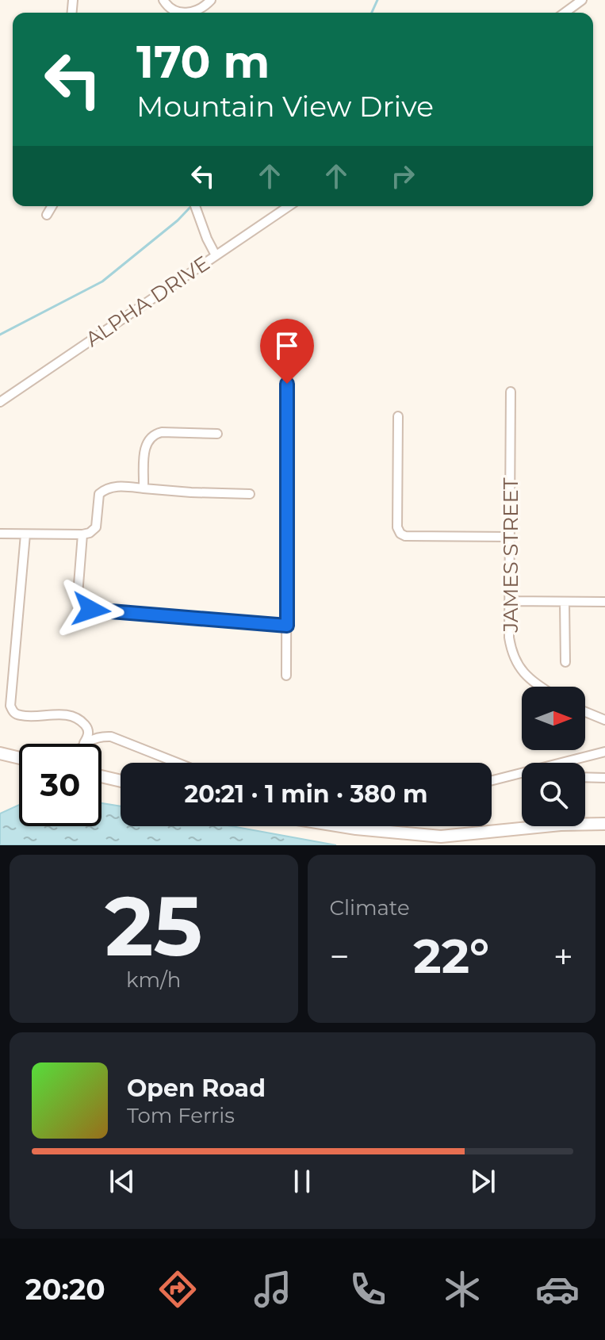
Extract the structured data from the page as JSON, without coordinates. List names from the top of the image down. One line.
{"streets":{"street":["ALPHA DRIVE","JAMES STREET"]},"north":"right","page":{"turn":["170 m","Mountain View Drive"],"limit":"30","trip":"20:21 · 1 min · 380 m","tile":[["25","km/h"],"Climate"],"heat":["−","22°","+"],"song":["Open Road","Tom Ferris"],"tabs":"20:20"}}
